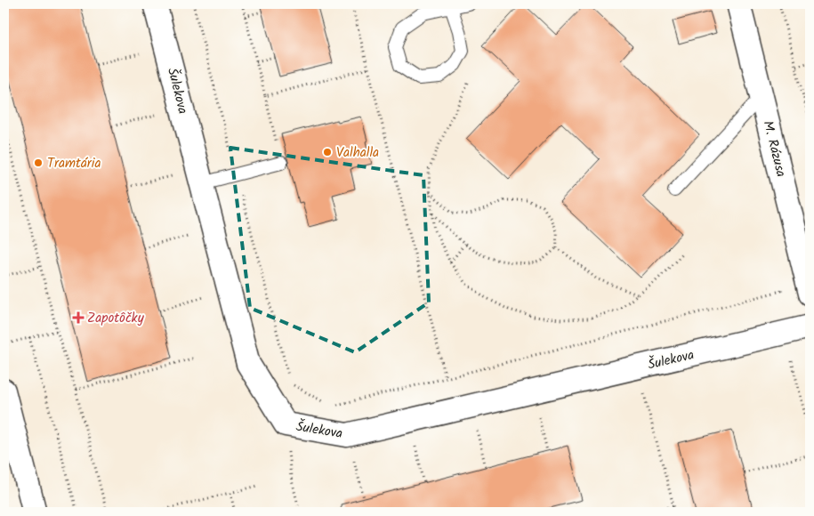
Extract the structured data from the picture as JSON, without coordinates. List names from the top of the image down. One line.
{"streets":{"street":["Šulekova","M. Rázusa"]},"places":{"other":["Valhalla","Tramtária"],"health":["Zapotôčky"]}}
